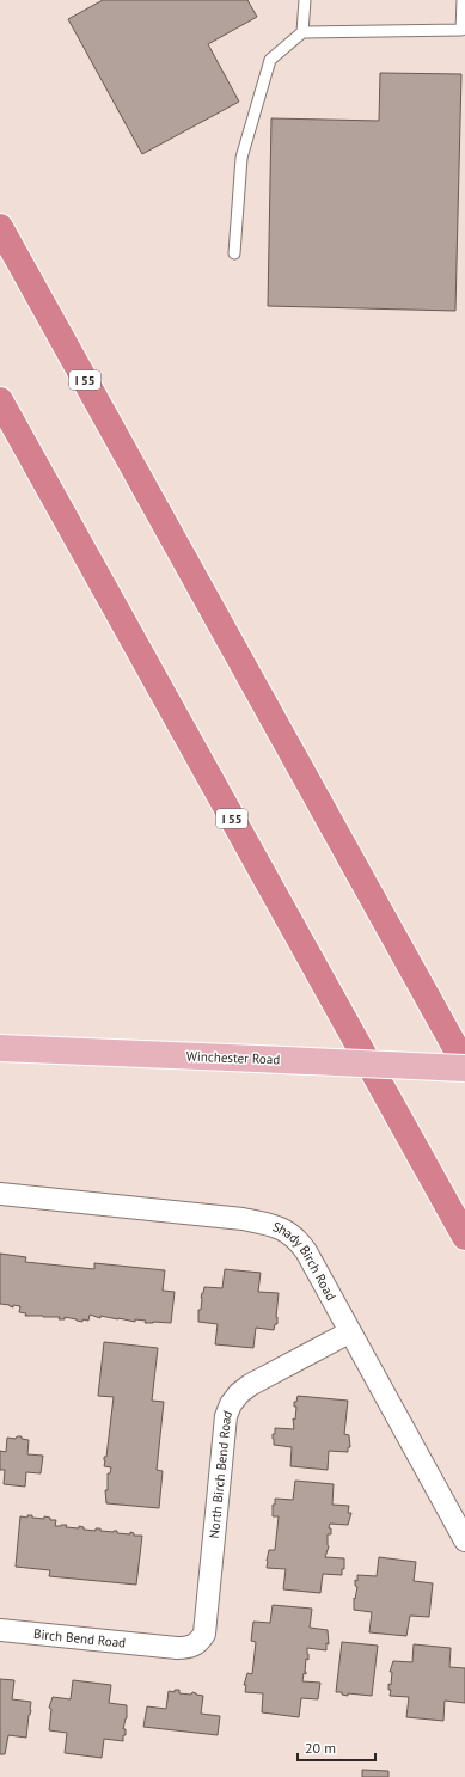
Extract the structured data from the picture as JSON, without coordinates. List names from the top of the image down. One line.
{"streets":{"highway":["I 55"],"main road":["Winchester Road"],"street":["Shady Birch Road","North Birch Bend Road","Birch Bend Road"]},"crossings":[["I 55","Winchester Road"],["Shady Birch Road","North Birch Bend Road"],["North Birch Bend Road","Birch Bend Road"]],"scale_bar":"20 m"}
